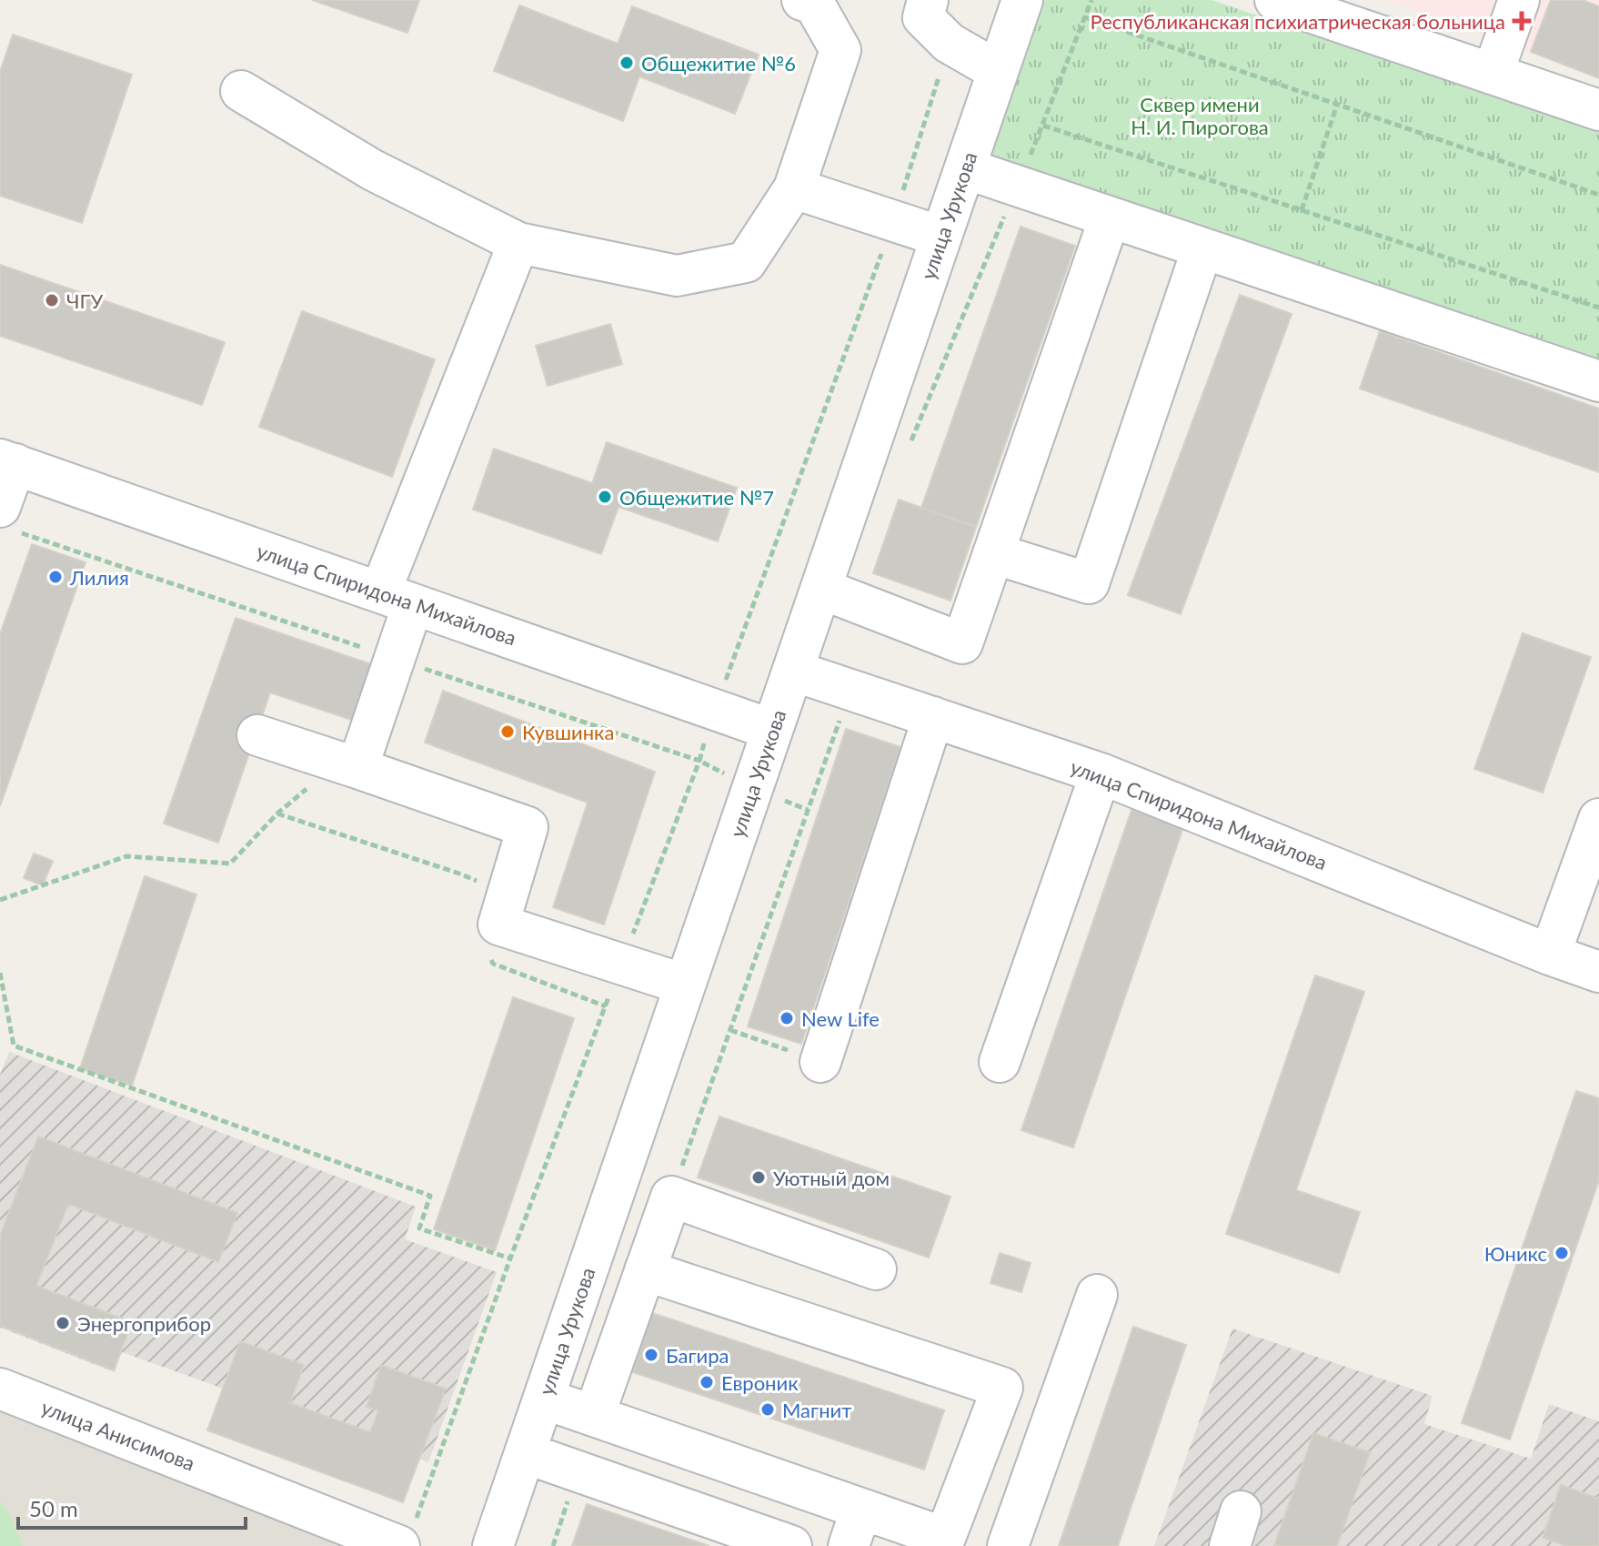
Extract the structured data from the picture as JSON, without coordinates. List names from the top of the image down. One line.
{"streets":{"street":["улица Урукова","улица Спиридона Михайлова","улица Анисимова"]},"crossings":[["улица Урукова","улица Спиридона Михайлова"]],"parks":["Сквер имени Н. И. Пирогова"],"places":{"health":["Республиканская психиатрическая больница"],"other":["Общежитие №6","ЧГУ","Общежитие №7","Лилия","Кувшинка","New Life","Уютный дом","Юникс","Энергоприбор","Багира","Евроник","Магнит"]},"scale_bar":"50 m"}
